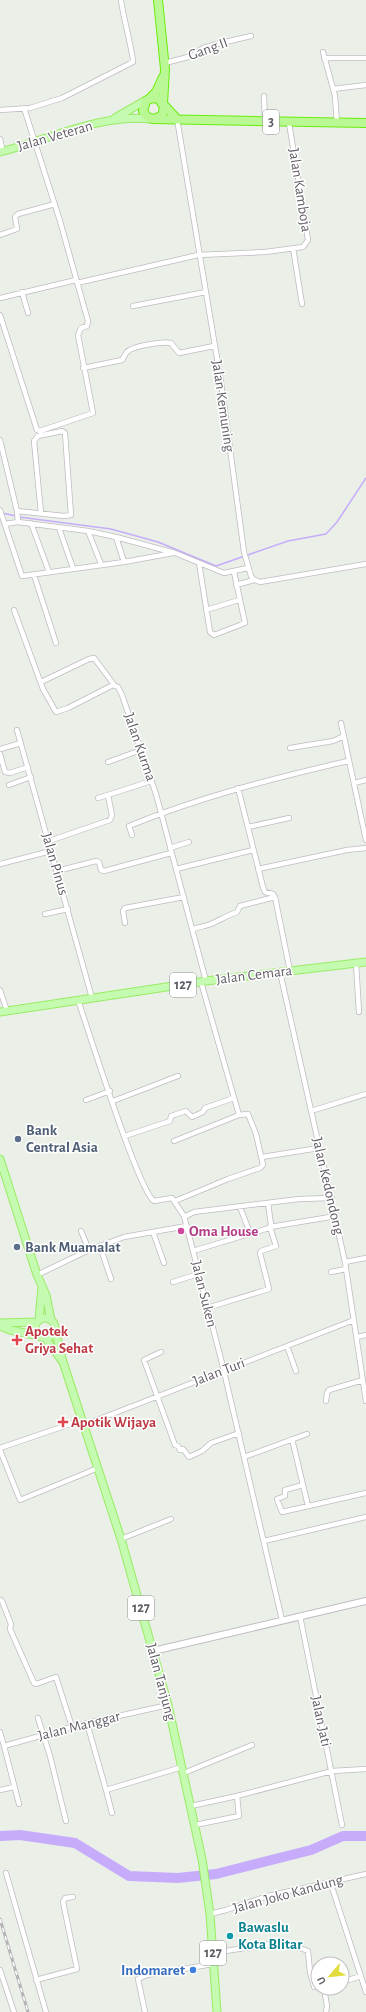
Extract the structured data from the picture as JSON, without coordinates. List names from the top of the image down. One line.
{"streets":{"highway":["3"],"main road":["Jalan Veteran","Jalan Cemara","127","Jalan Tanjung"],"street":["Gang II","Jalan Kamboja","Jalan Kemuning","Jalan Kurma","Jalan Pinus","Jalan Kedondong","Jalan Suken","Jalan Turi","Jalan Jati","Jalan Manggar","Jalan Joko Kandung"]},"crossings":[["3","Jalan Veteran"],["3","Jalan Kamboja"],["3","Jalan Kemuning"],["Jalan Kamboja","Jalan Kemuning"],["Jalan Kurma","Jalan Cemara"],["Jalan Pinus","Jalan Cemara"],["Jalan Cemara","Jalan Kedondong"],["127","Jalan Tanjung"],["Jalan Kedondong","Jalan Turi"],["Jalan Suken","Jalan Turi"],["Jalan Turi","Jalan Tanjung"],["Jalan Tanjung","Jalan Manggar"],["Jalan Tanjung","Jalan Joko Kandung"]],"places":{"other":["Bank Central Asia","Oma House","Bank Muamalat","Bawaslu Kota Blitar","Indomaret"],"health":["Apotek Griya Sehat","Apotik Wijaya"]},"north":"bottom left"}
